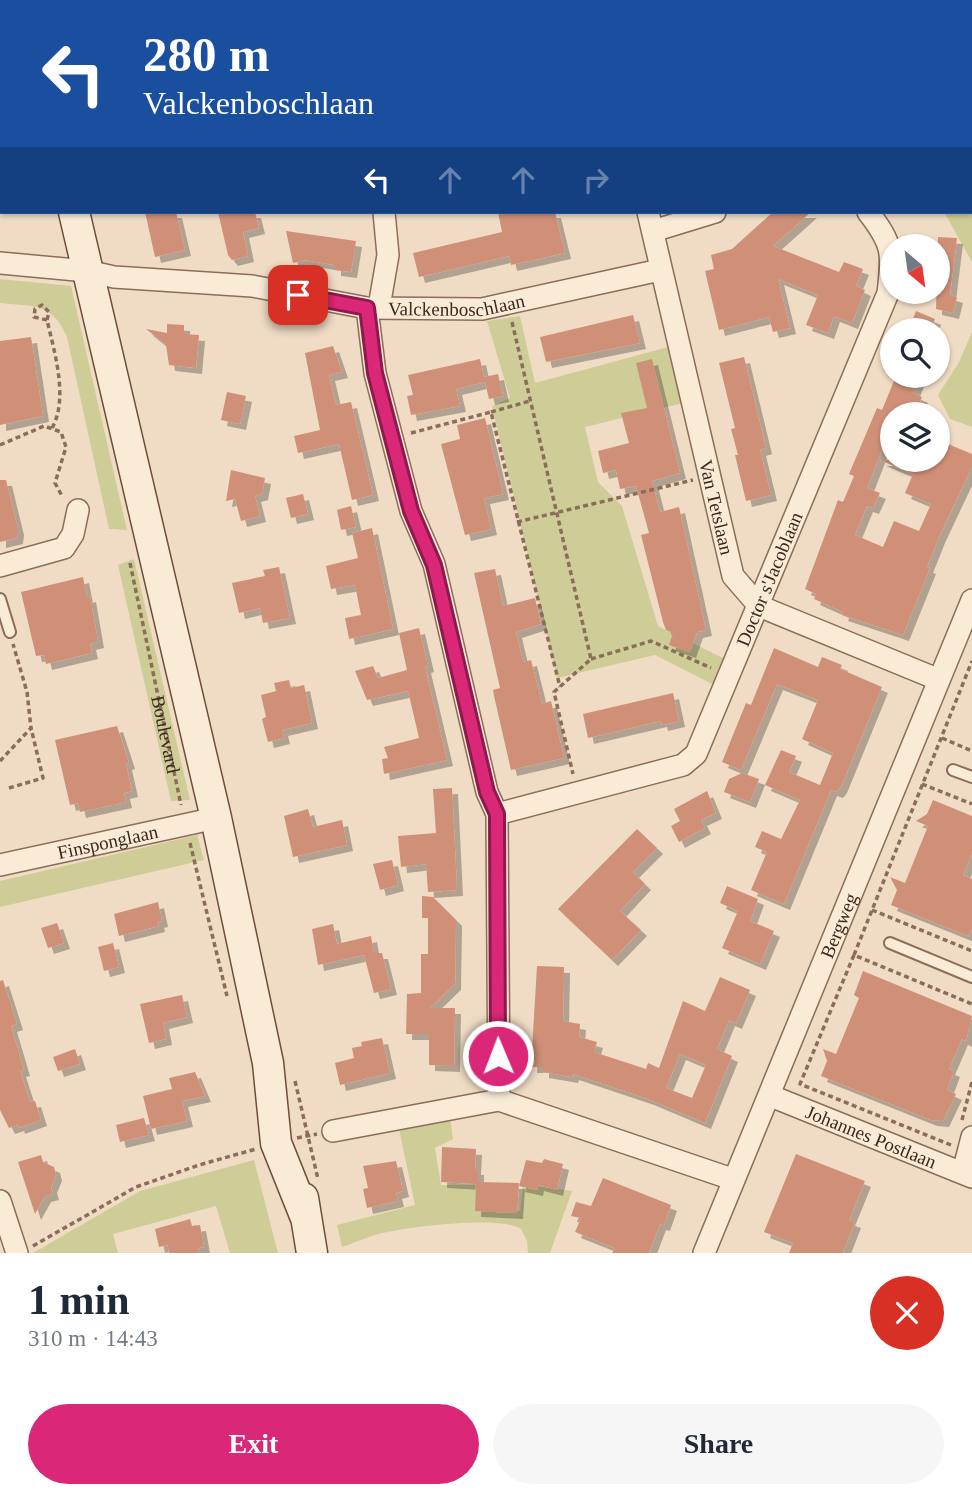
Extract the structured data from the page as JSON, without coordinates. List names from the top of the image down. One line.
{"streets":{"street":["Valckenboschlaan","Van Tetslaan","Doctor s'Jacoblaan","Boulevard","Finsponglaan","Bergweg","Johannes Postlaan"]},"crossings":[["Valckenboschlaan","Van Tetslaan"],["Valckenboschlaan","Boulevard"],["Van Tetslaan","Doctor s'Jacoblaan"],["Van Tetslaan","Bergweg"],["Boulevard","Finsponglaan"],["Bergweg","Johannes Postlaan"]],"north":"bottom right","page":{"turn":["280 m","Valckenboschlaan"],"heading":["1 min","310 m · 14:43"],"buttons":["Exit","Share"]}}
